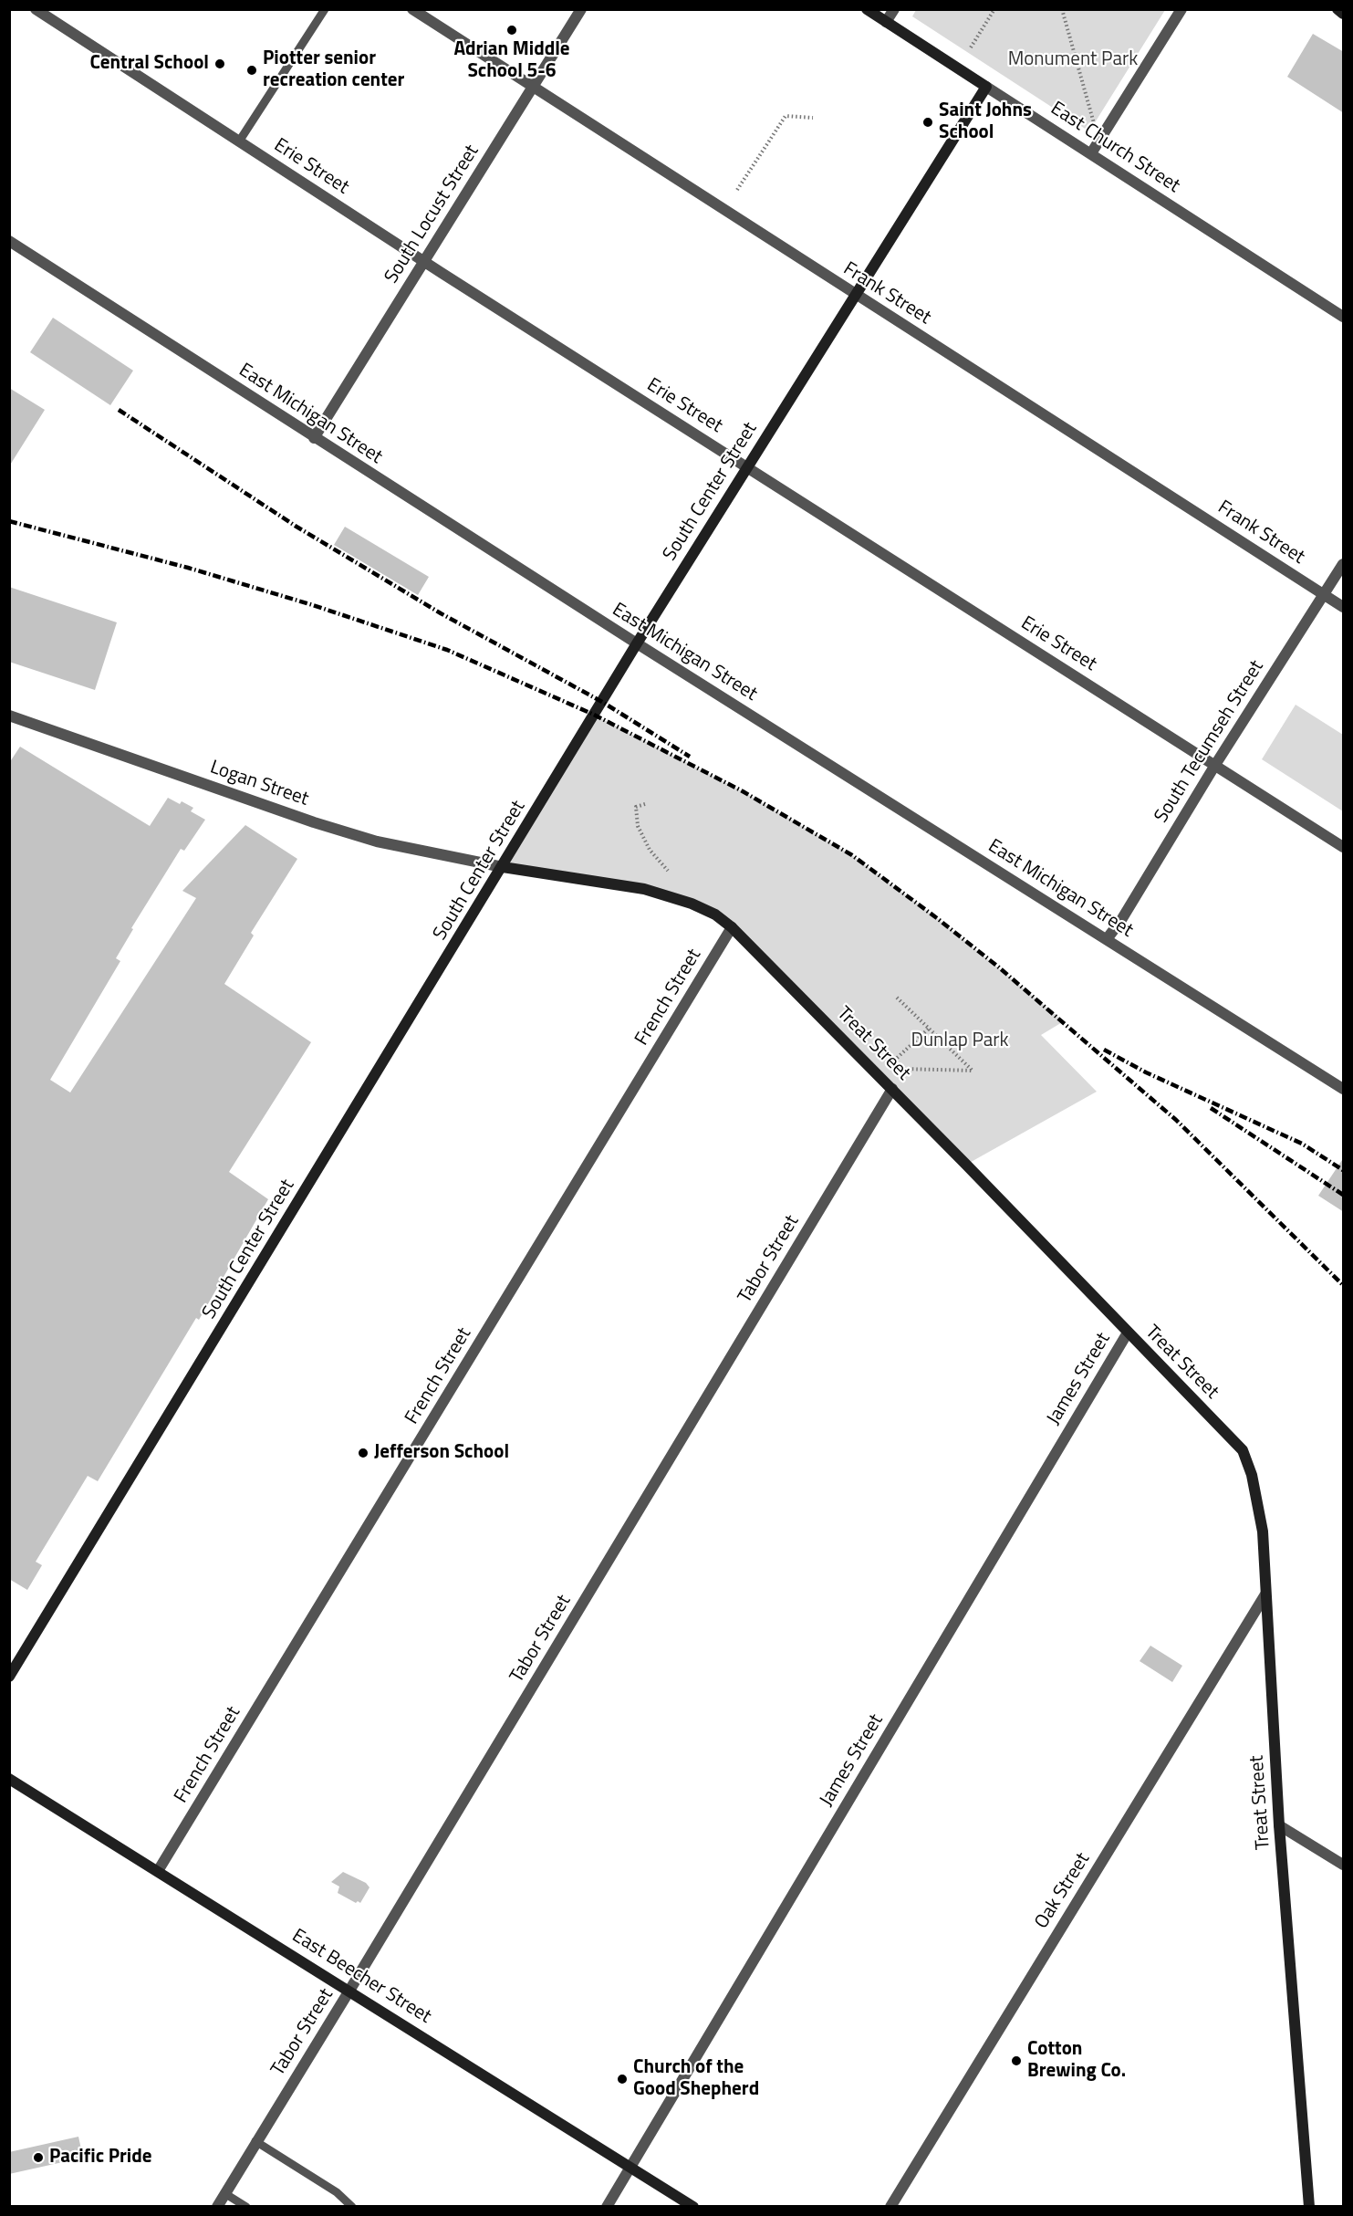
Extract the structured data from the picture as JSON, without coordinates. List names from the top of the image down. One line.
{"streets":{"street":["East Church Street","Erie Street","South Locust Street","Frank Street","East Michigan Street","South Center Street","South Tecumseh Street","Logan Street","French Street","Treat Street","Tabor Street","James Street","Oak Street","East Beecher Street"]},"crossings":[["East Church Street","South Center Street"],["Erie Street","South Locust Street"],["Erie Street","South Center Street"],["Erie Street","South Tecumseh Street"],["South Locust Street","Frank Street"],["South Locust Street","East Michigan Street"],["Frank Street","South Center Street"],["Frank Street","South Tecumseh Street"],["East Michigan Street","South Center Street"],["East Michigan Street","South Tecumseh Street"],["South Center Street","Logan Street"],["South Center Street","Treat Street"],["Logan Street","Treat Street"],["French Street","Treat Street"],["French Street","East Beecher Street"],["Treat Street","Tabor Street"],["Treat Street","James Street"],["Treat Street","Oak Street"],["Tabor Street","East Beecher Street"],["James Street","East Beecher Street"]],"parks":["Monument Park","Dunlap Park"],"places":["Adrian Middle School 5-6","Central School","Piotter senior recreation center","Saint Johns School","Jefferson School","Cotton Brewing Co.","Church of the Good Shepherd","Pacific Pride"]}
